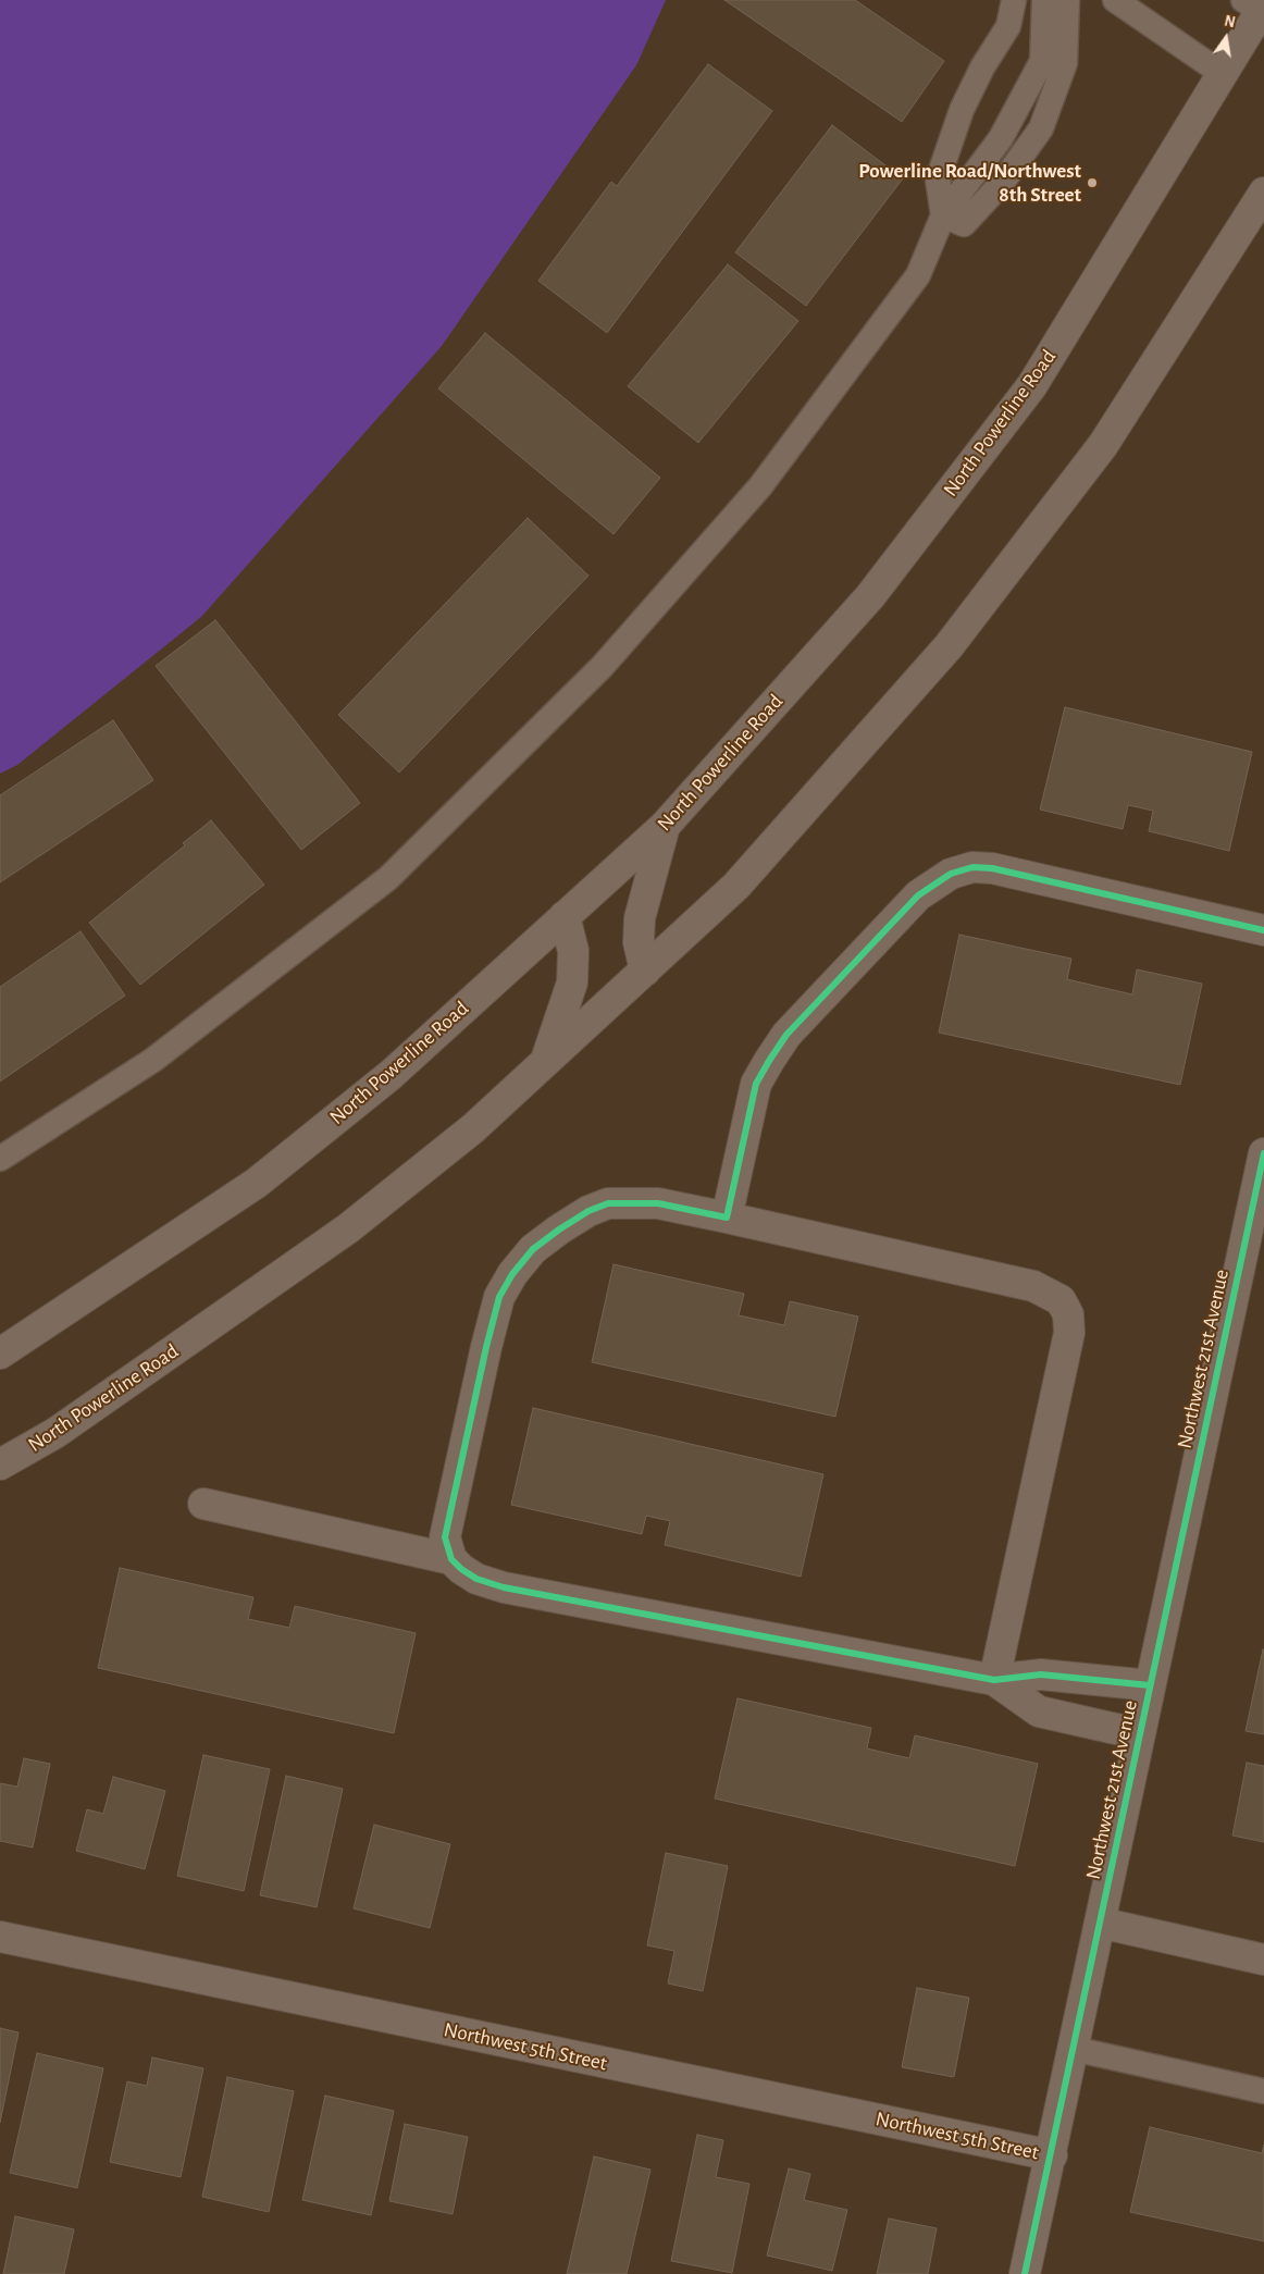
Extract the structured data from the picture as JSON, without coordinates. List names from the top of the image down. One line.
{"streets":{"street":["North Powerline Road","Northwest 21st Avenue","Northwest 5th Street"]},"crossings":[["Northwest 21st Avenue","Northwest 5th Street"]],"places":["Powerline Road/Northwest 8th Street"],"north":"top"}
